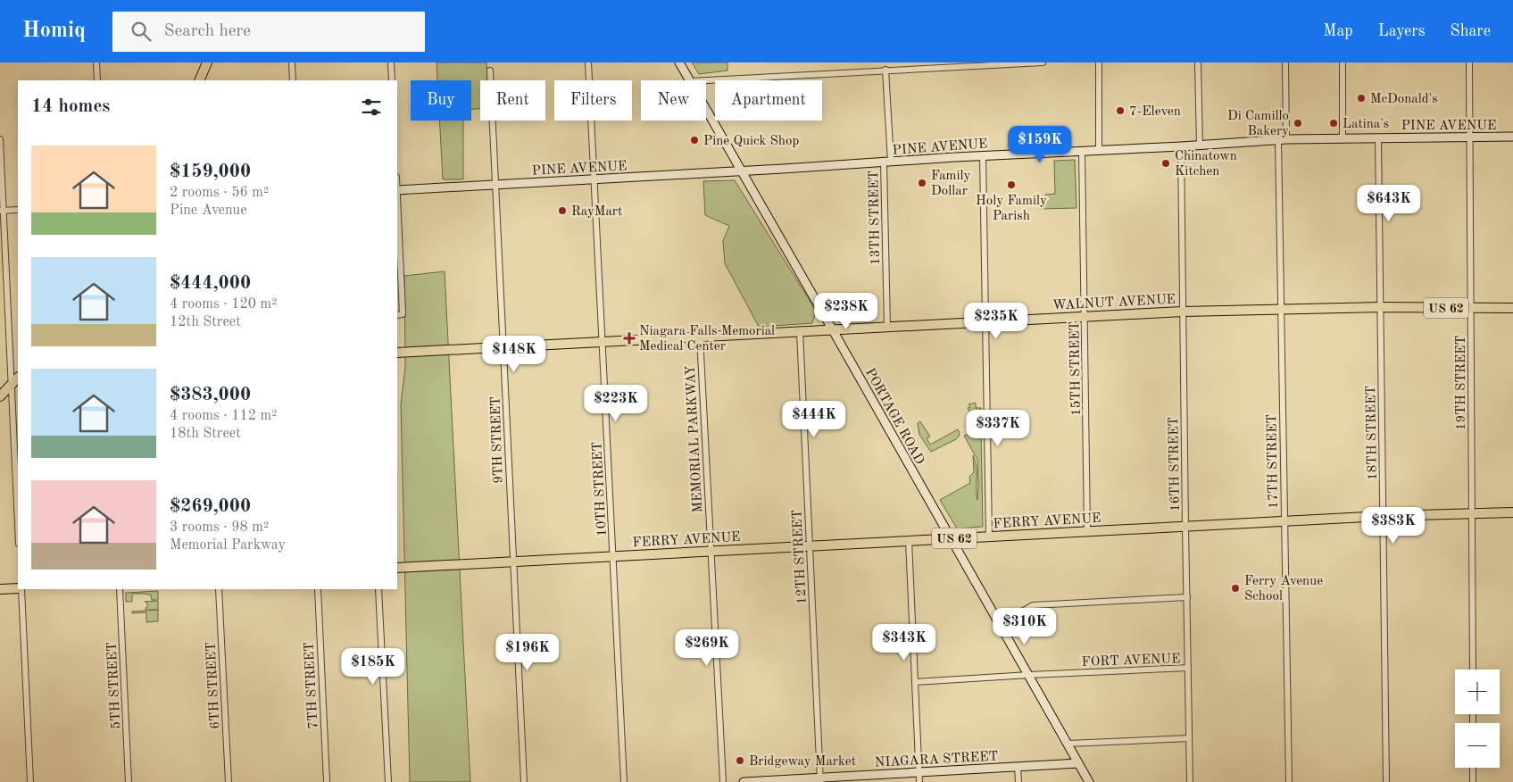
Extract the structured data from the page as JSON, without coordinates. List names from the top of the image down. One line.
{"streets":{"main road":["WALNUT AVENUE","US 62","FERRY AVENUE"],"street":["PINE AVENUE","13TH STREET","15TH STREET","19TH STREET","PORTAGE ROAD","18TH STREET","MEMORIAL PARKWAY","9TH STREET","17TH STREET","16TH STREET","10TH STREET","12TH STREET","FORT AVENUE","5TH STREET","6TH STREET","7TH STREET","NIAGARA STREET"]},"crossings":[["PINE AVENUE","13TH STREET"],["PINE AVENUE","15TH STREET"],["PINE AVENUE","19TH STREET"],["PINE AVENUE","PORTAGE ROAD"],["PINE AVENUE","18TH STREET"],["PINE AVENUE","9TH STREET"],["PINE AVENUE","17TH STREET"],["PINE AVENUE","16TH STREET"],["PINE AVENUE","10TH STREET"],["13TH STREET","WALNUT AVENUE"],["WALNUT AVENUE","15TH STREET"],["WALNUT AVENUE","19TH STREET"],["WALNUT AVENUE","PORTAGE ROAD"],["WALNUT AVENUE","18TH STREET"],["WALNUT AVENUE","MEMORIAL PARKWAY"],["WALNUT AVENUE","9TH STREET"],["WALNUT AVENUE","17TH STREET"],["WALNUT AVENUE","16TH STREET"],["WALNUT AVENUE","10TH STREET"],["WALNUT AVENUE","12TH STREET"],["15TH STREET","FERRY AVENUE"],["19TH STREET","FERRY AVENUE"],["PORTAGE ROAD","FERRY AVENUE"],["PORTAGE ROAD","FORT AVENUE"],["PORTAGE ROAD","NIAGARA STREET"],["18TH STREET","FERRY AVENUE"],["MEMORIAL PARKWAY","FERRY AVENUE"],["9TH STREET","FERRY AVENUE"],["17TH STREET","FERRY AVENUE"],["16TH STREET","FERRY AVENUE"],["16TH STREET","FORT AVENUE"],["10TH STREET","FERRY AVENUE"],["FERRY AVENUE","12TH STREET"],["12TH STREET","NIAGARA STREET"]],"places":{"other":["McDonald's","7-Eleven","Di Camillo Bakery","Latina's","Pine Quick Shop","Chinatown Kitchen","Family Dollar","Holy Family Parish","RayMart","Ferry Avenue School","Bridgeway Market"],"health":["Niagara Falls Memorial Medical Center"]},"page":{"header":"Homiq","search":"Search here","nav":["Map","Layers","Share"],"chip":["Buy","Rent","Filters","New","Apartment"],"heading":"14 homes","price":["$159K","$643K","$238K","$235K","$148K","$223K","$444K","$337K","$383K","$310K","$343K","$269K","$196K","$185K"],"list":[{"name":"$159,000","note":"2 rooms · 56 m² · Pine Avenue"},{"name":"$444,000","note":"4 rooms · 120 m² · 12th Street"},{"name":"$383,000","note":"4 rooms · 112 m² · 18th Street"},{"name":"$269,000","note":"3 rooms · 98 m² · Memorial Parkway"}],"map_buttons":["+","−"]}}
